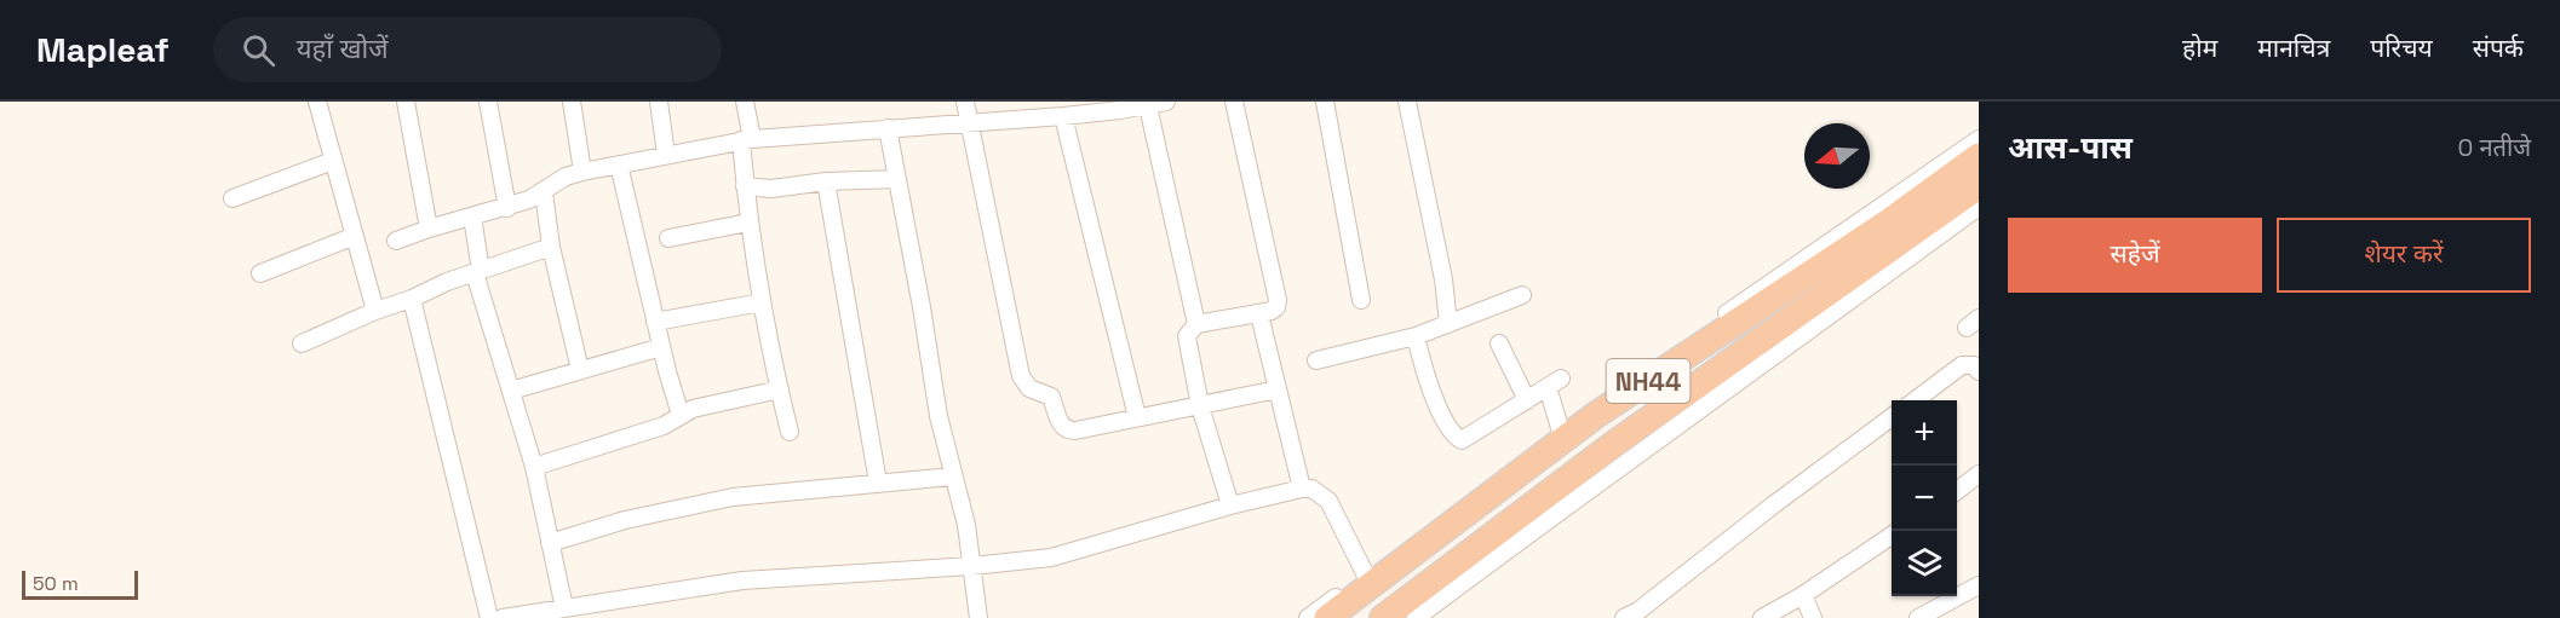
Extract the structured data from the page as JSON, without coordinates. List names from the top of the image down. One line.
{"streets":{"highway":["NH44"]},"scale_bar":"50 m","north":"left","page":{"header":"Mapleaf","search":"यहाँ खोजें","nav":["होम","मानचित्र","परिचय","संपर्क"],"heading":["आस-पास","0 नतीजे"],"buttons":["सहेजें","शेयर करें"],"map_buttons":["+","−"],"scale":"50 m"}}
